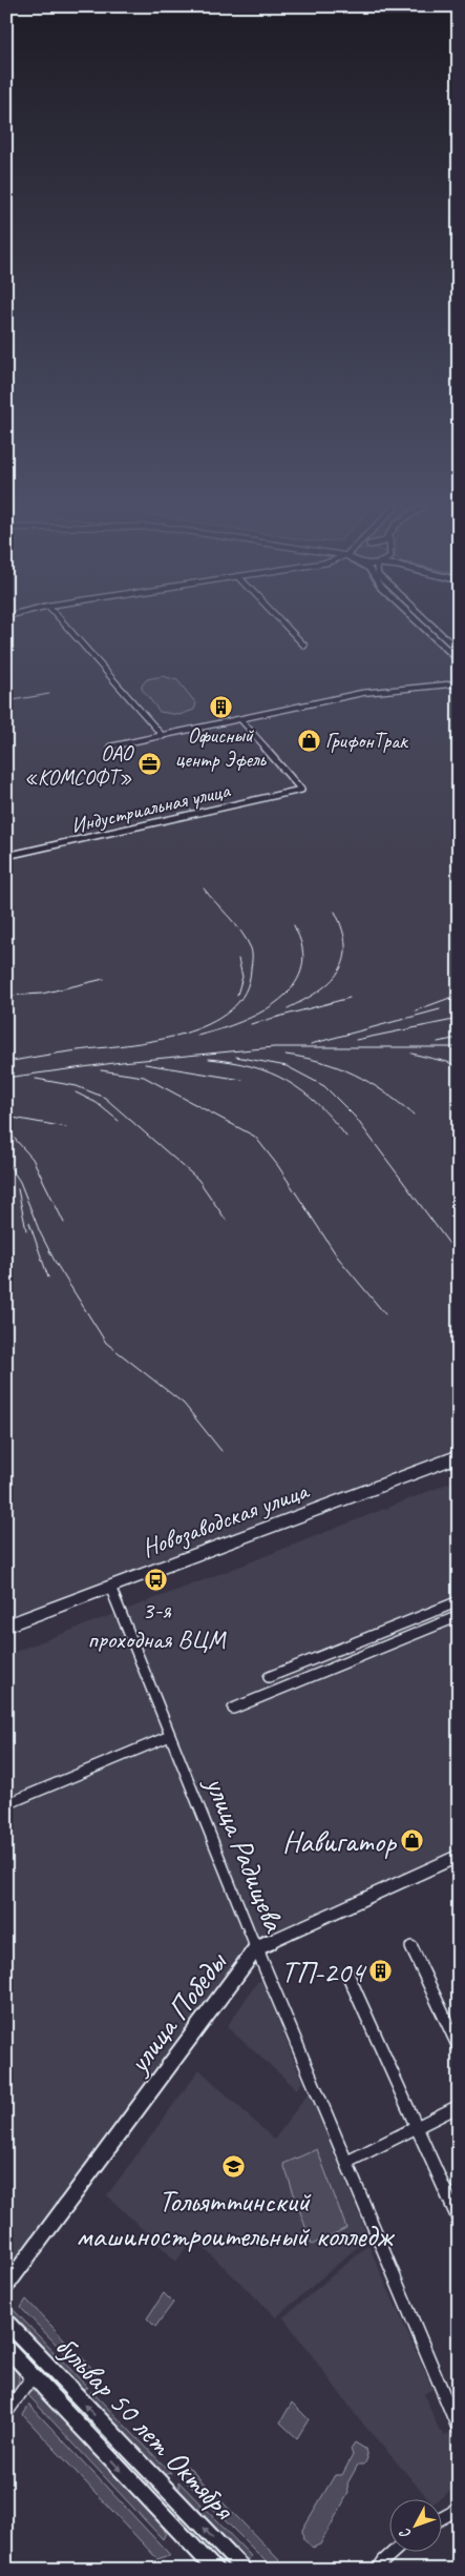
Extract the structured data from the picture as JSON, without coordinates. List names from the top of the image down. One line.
{"streets":{"main road":["Новозаводская улица","улица Победы","бульвар 50 лет Октября"],"street":["Индустриальная улица","улица Радищева"]},"crossings":[["Новозаводская улица","улица Радищева"],["улица Радищева","улица Победы"]],"places":{"building":["Офисный центр Эфель","ТП-204"],"shop":["ГрифонТрак","Навигатор"],"office":["ОАО «КОМСОФТ»"],"bus stop":["3-я проходная ВЦМ"],"school or university":["Тольяттинский машиностроительный колледж"]},"north":"bottom left"}
